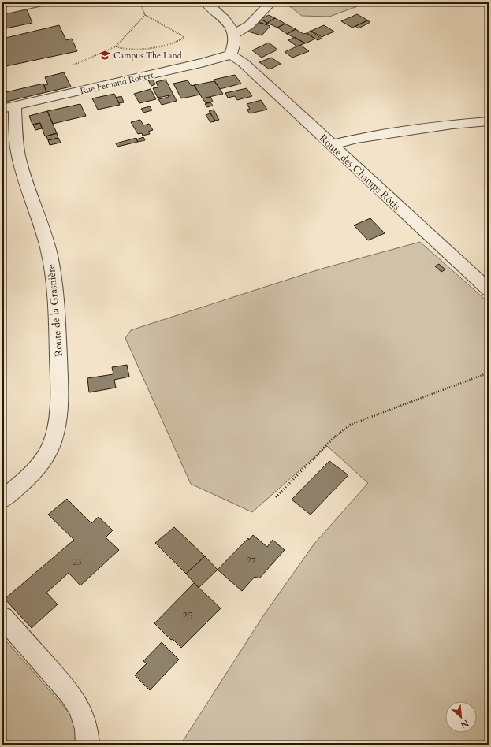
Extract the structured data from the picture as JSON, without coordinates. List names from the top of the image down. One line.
{"streets":{"street":["Rue Fernand Robert","Route des Champs Rôtis","Route de la Grasnière"]},"crossings":[["Rue Fernand Robert","Route des Champs Rôtis"],["Rue Fernand Robert","Route de la Grasnière"]],"places":{"school or university":["Campus The Land"]},"house_numbers":["27","23","25"],"north":"bottom right"}
